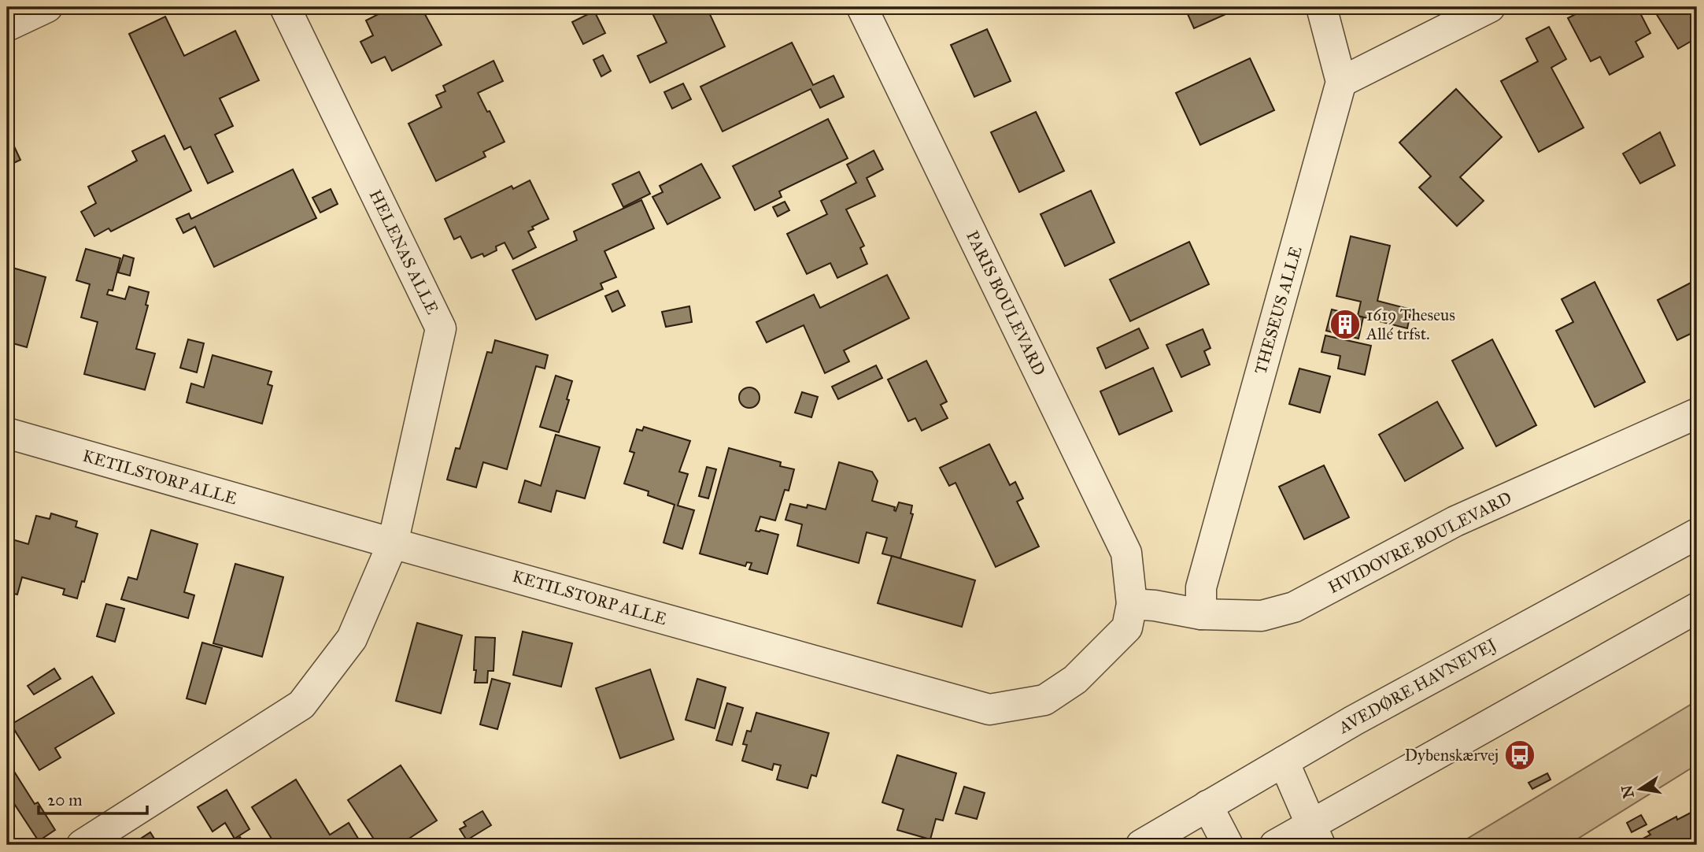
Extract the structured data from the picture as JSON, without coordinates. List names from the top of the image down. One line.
{"streets":{"street":["HELENAS ALLE","PARIS BOULEVARD","THESEUS ALLE","KETILSTORP ALLE","HVIDOVRE BOULEVARD","AVEDØRE HAVNEVEJ"]},"crossings":[["HELENAS ALLE","KETILSTORP ALLE"],["PARIS BOULEVARD","KETILSTORP ALLE"],["PARIS BOULEVARD","HVIDOVRE BOULEVARD"],["THESEUS ALLE","HVIDOVRE BOULEVARD"],["KETILSTORP ALLE","HVIDOVRE BOULEVARD"]],"places":{"building":["1619 Theseus Allé trfst."],"bus stop":["Dybenskærvej"]},"scale_bar":"20 m","north":"left"}
